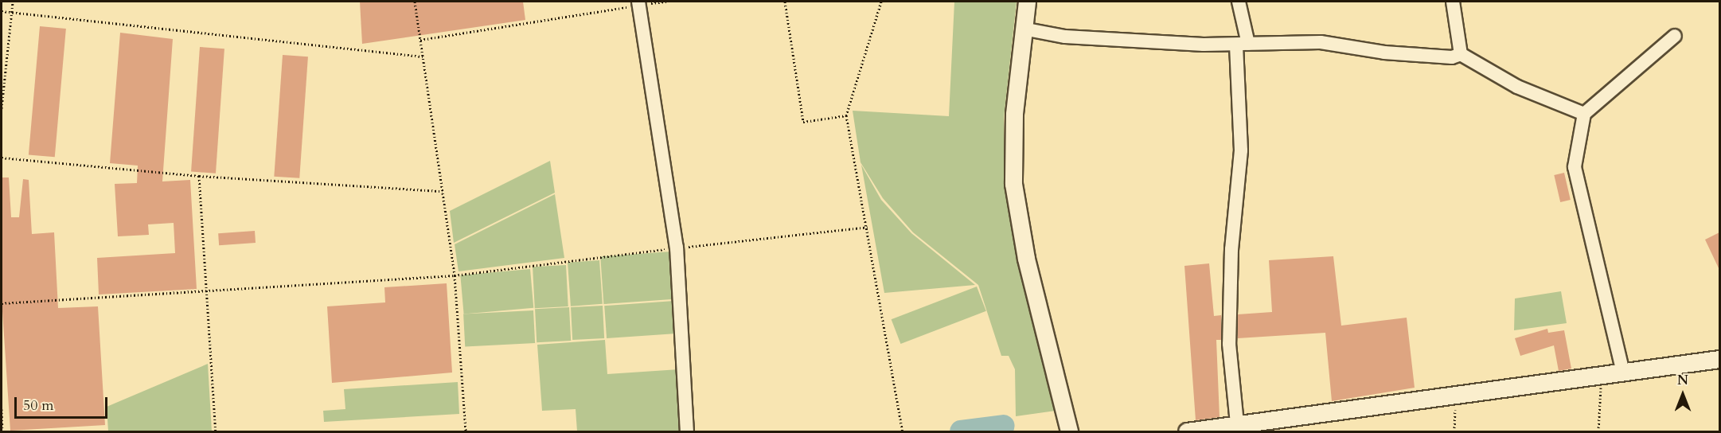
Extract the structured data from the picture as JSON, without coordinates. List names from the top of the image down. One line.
{"scale_bar":"50 m","north":"top"}
